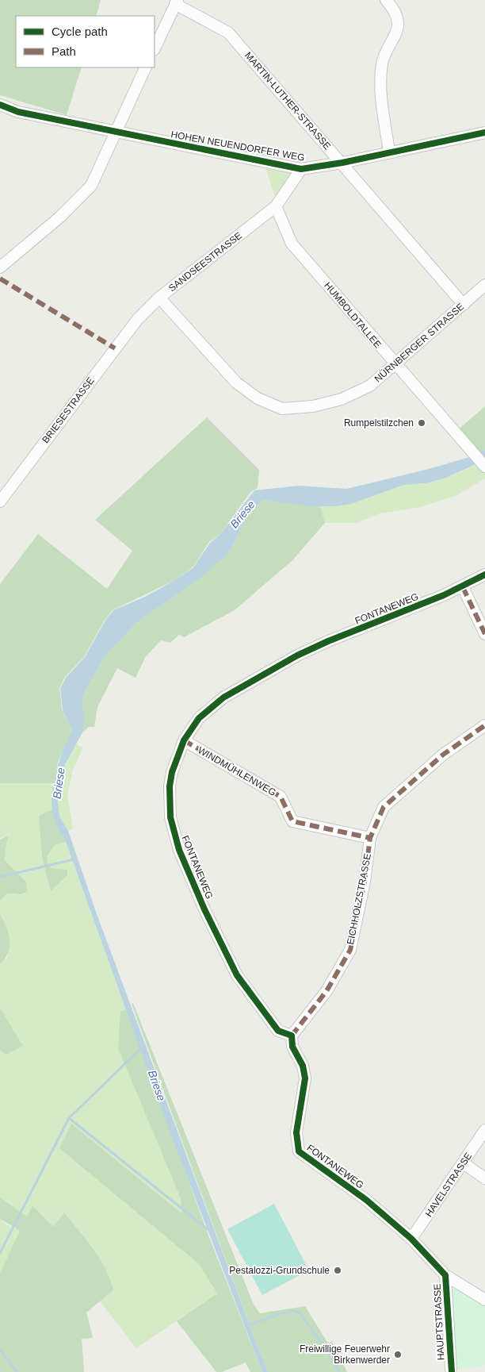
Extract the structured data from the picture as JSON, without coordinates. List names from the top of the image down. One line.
{"streets":{"street":["MARTIN-LUTHER-STRASSE","HOHEN NEUENDORFER WEG","SANDSEESTRASSE","HUMBOLDTALLEE","NÜRNBERGER STRASSE","BRIESESTRASSE","FONTANEWEG","WINDMÜHLENWEG","EICHHOLZSTRASSE","HAVELSTRASSE","HAUPTSTRASSE"]},"crossings":[["MARTIN-LUTHER-STRASSE","HOHEN NEUENDORFER WEG"],["MARTIN-LUTHER-STRASSE","NÜRNBERGER STRASSE"],["SANDSEESTRASSE","HUMBOLDTALLEE"],["SANDSEESTRASSE","NÜRNBERGER STRASSE"],["SANDSEESTRASSE","BRIESESTRASSE"],["HUMBOLDTALLEE","NÜRNBERGER STRASSE"],["FONTANEWEG","WINDMÜHLENWEG"],["FONTANEWEG","EICHHOLZSTRASSE"],["FONTANEWEG","HAVELSTRASSE"],["FONTANEWEG","HAUPTSTRASSE"],["WINDMÜHLENWEG","EICHHOLZSTRASSE"],["HAVELSTRASSE","HAUPTSTRASSE"]],"water":["Briese"],"places":["Rumpelstilzchen","Pestalozzi-Grundschule","Freiwillige Feuerwehr Birkenwerder"],"legend":["Cycle path","Path"]}
